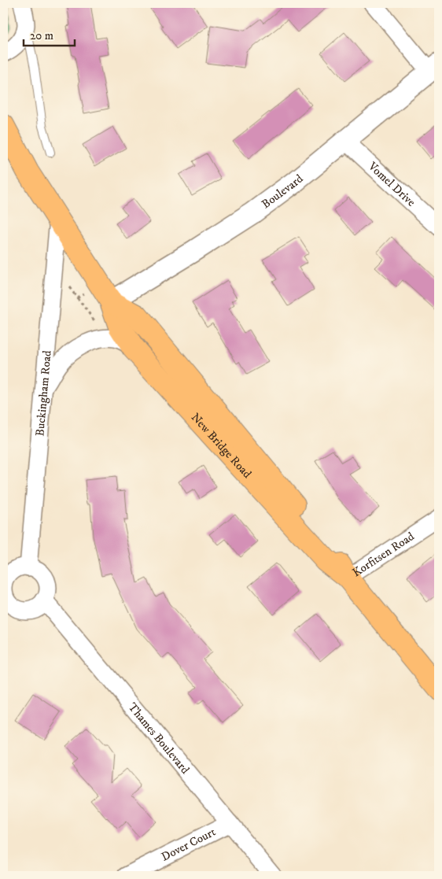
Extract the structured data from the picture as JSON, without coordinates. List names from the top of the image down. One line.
{"streets":{"main road":["New Bridge Road"],"street":["Vomel Drive","Boulevard","Buckingham Road","Korfitsen Road","Thames Boulevard","Dover Court"]},"crossings":[["Vomel Drive","Boulevard"],["Boulevard","New Bridge Road"],["Buckingham Road","New Bridge Road"],["Buckingham Road","Thames Boulevard"],["New Bridge Road","Korfitsen Road"],["Thames Boulevard","Dover Court"]],"scale_bar":"20 m"}
